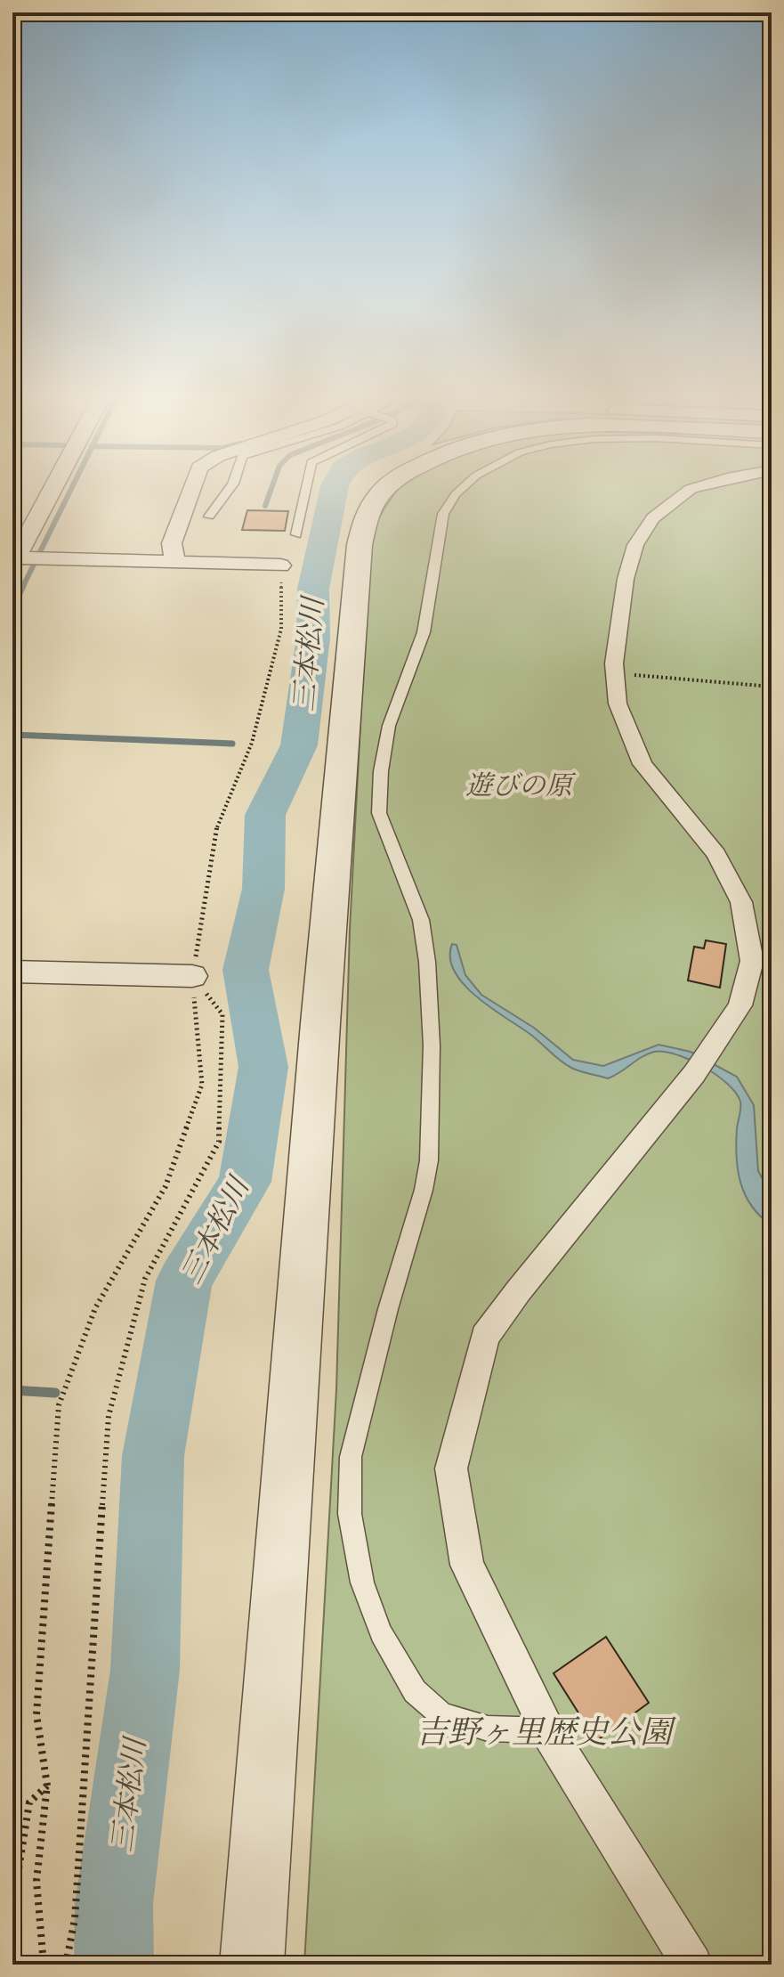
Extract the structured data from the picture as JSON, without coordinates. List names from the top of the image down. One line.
{"water":["三本松川"],"parks":["遊びの原","吉野ヶ里歴史公園"]}
